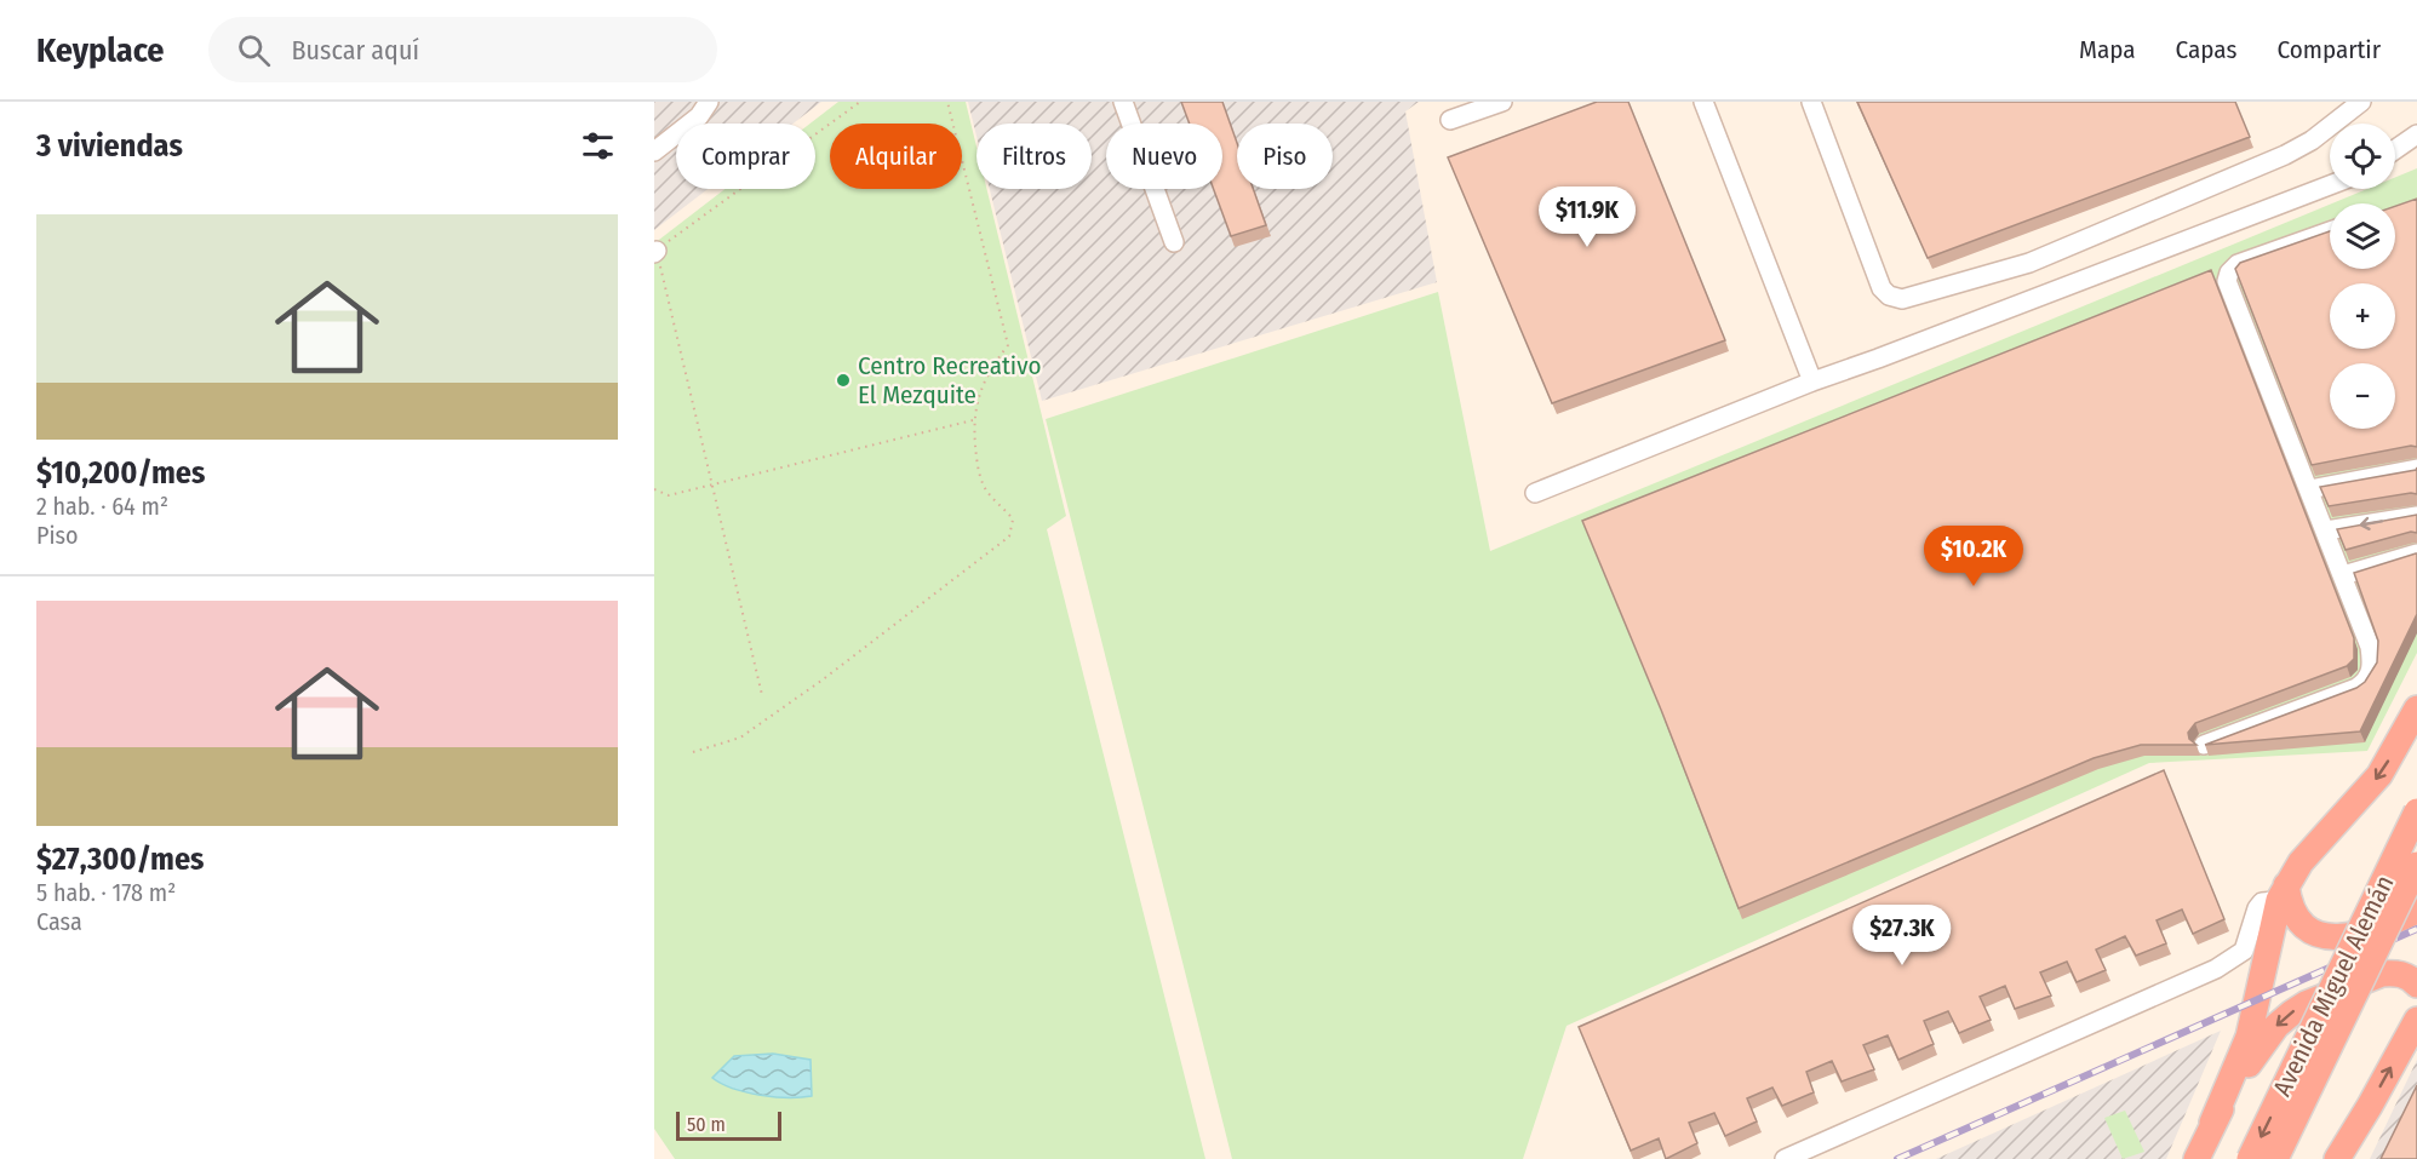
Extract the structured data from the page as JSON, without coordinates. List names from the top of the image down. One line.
{"streets":{"highway":["Avenida Miguel Alemán"]},"places":["Centro Recreativo El Mezquite"],"scale_bar":"50 m","page":{"header":"Keyplace","search":"Buscar aquí","nav":["Mapa","Capas","Compartir"],"heading":"3 viviendas","map_buttons":["+","−"],"chip":["Comprar","Alquilar","Filtros","Nuevo","Piso"],"price":["$11.9K","$10.2K","$27.3K"],"list":[{"name":"$10,200/mes","note":"2 hab. · 64 m² · Piso"},{"name":"$27,300/mes","note":"5 hab. · 178 m² · Casa"}],"scale":"50 m"}}
